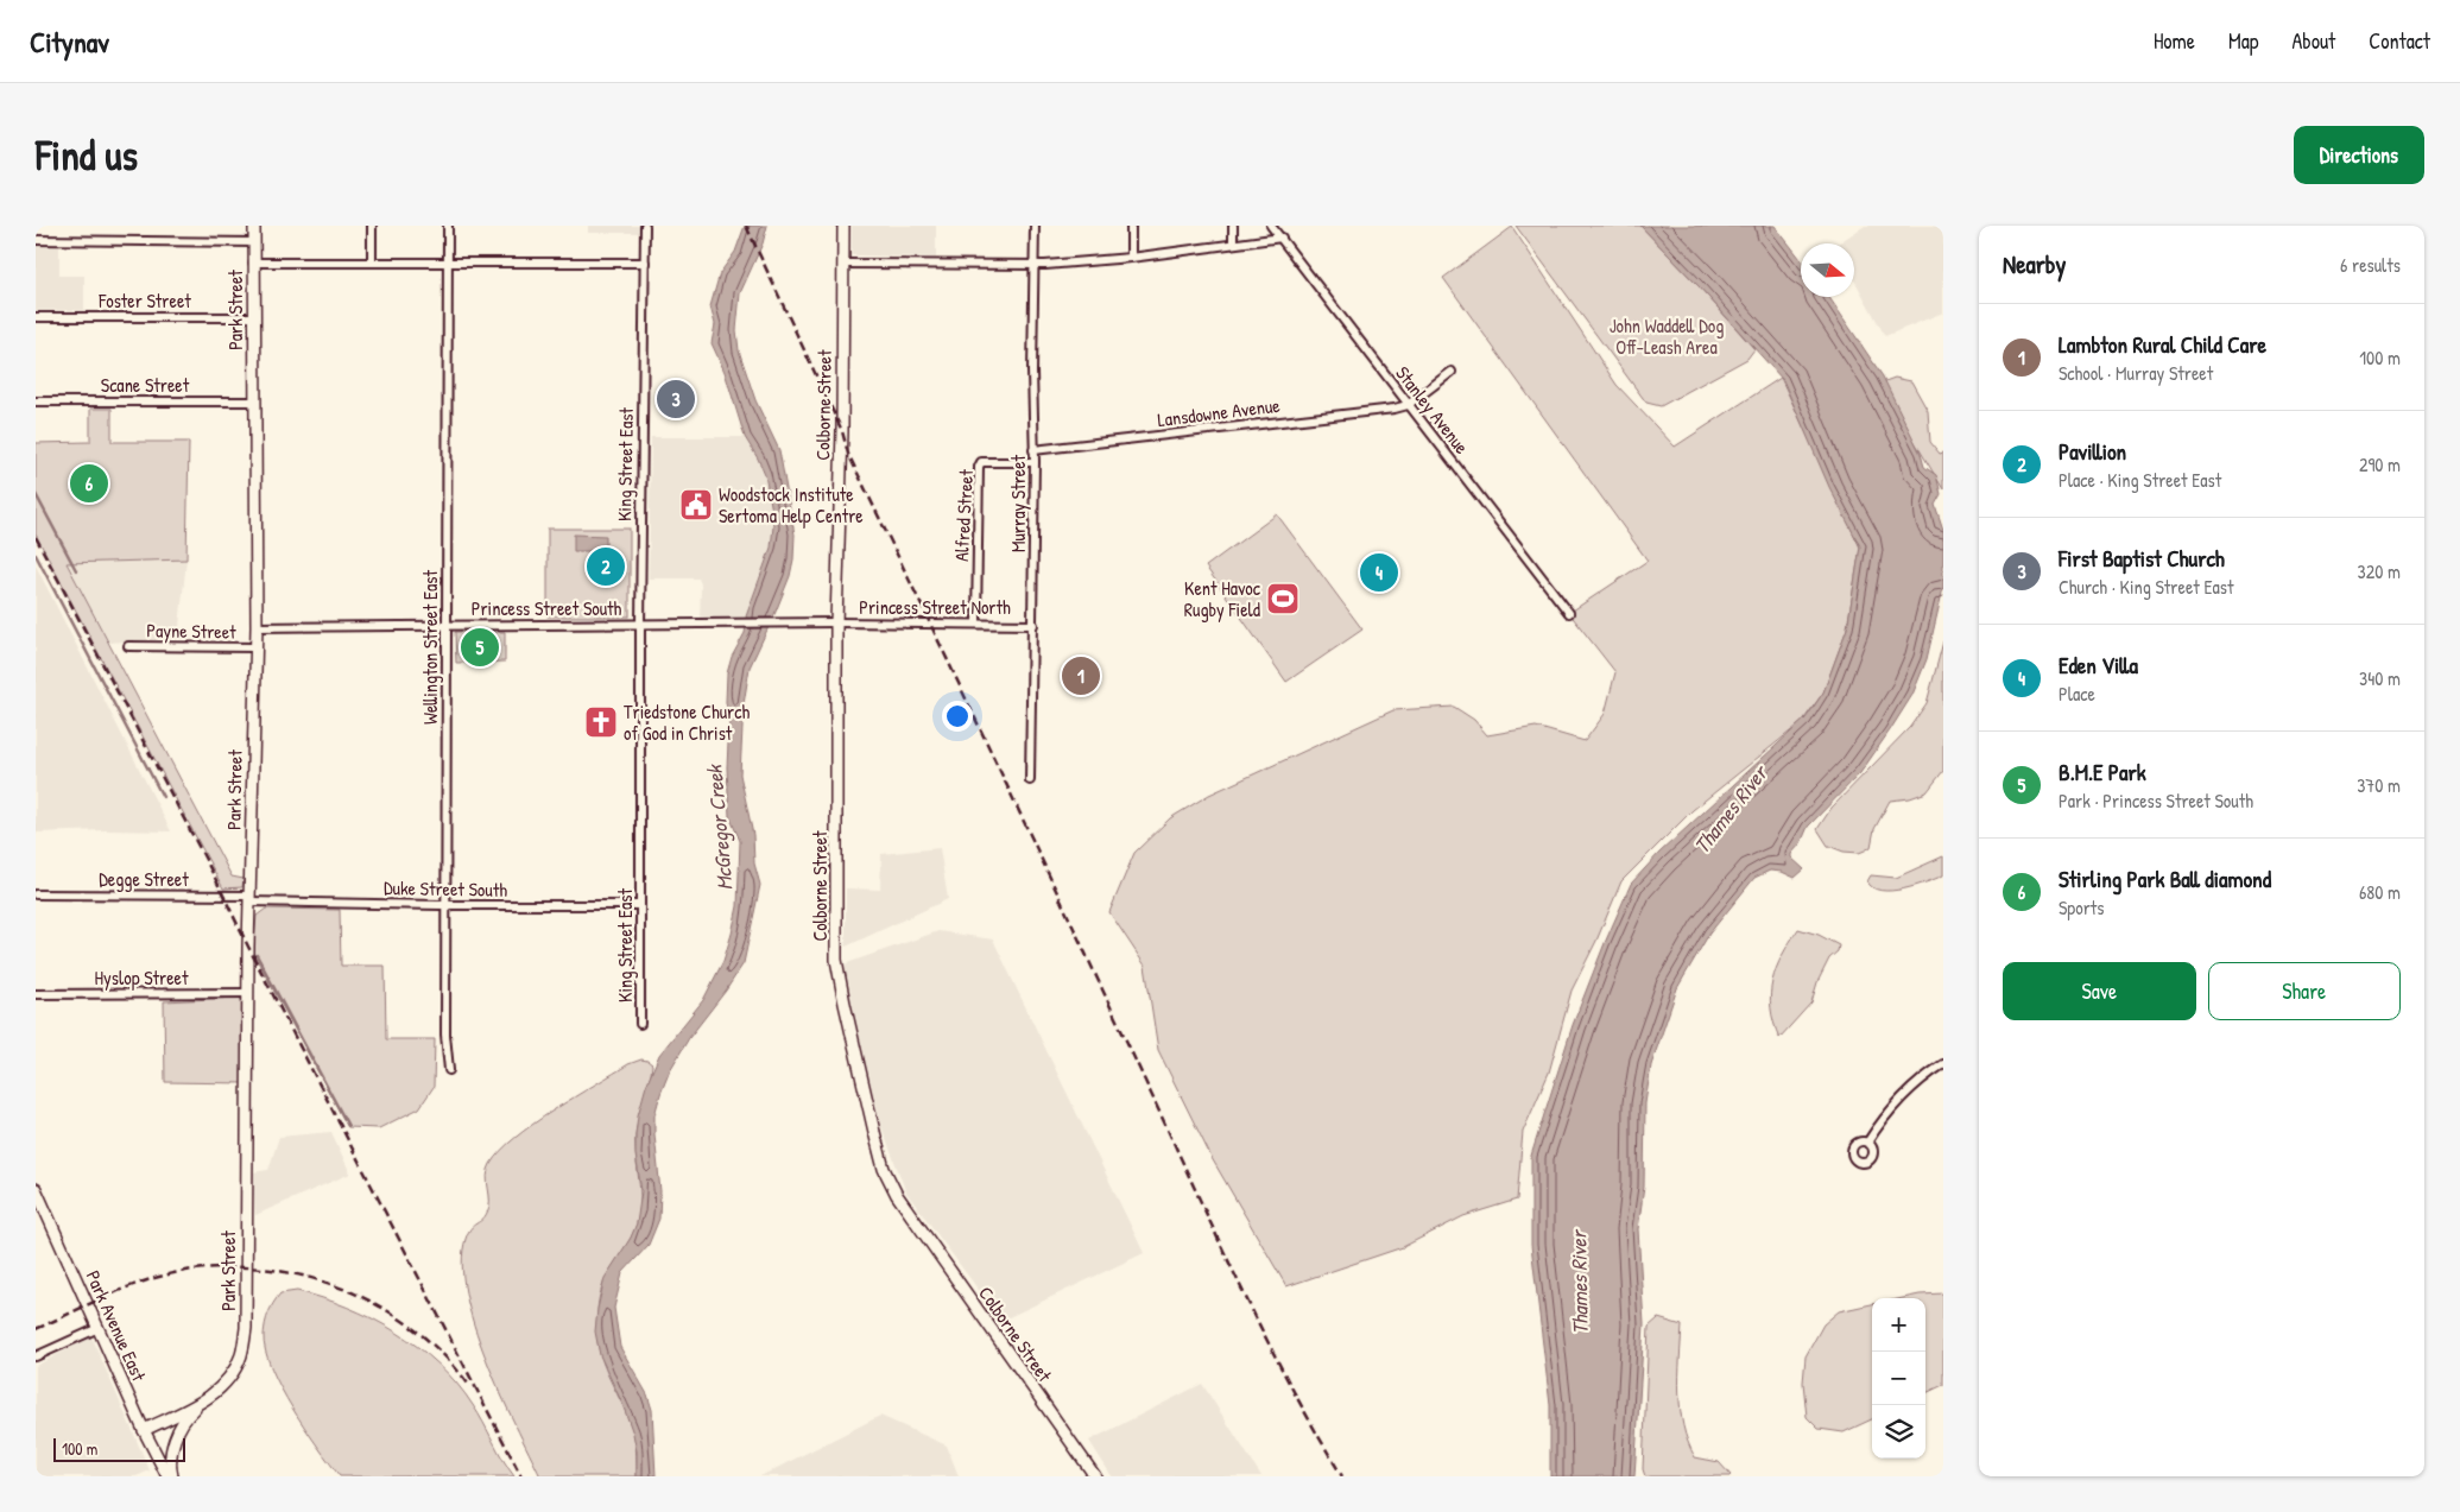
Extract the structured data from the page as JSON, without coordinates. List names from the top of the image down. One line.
{"streets":{"street":["Foster Street","Park Street","Scane Street","Colborne Street","Stanley Avenue","Lansdowne Avenue","King Street East","Murray Street","Alfred Street","Princess Street North","Princess Street South","Payne Street","Wellington Street East","Degge Street","Duke Street South","Hyslop Street","Park Avenue East"]},"crossings":[["Foster Street","Park Street"],["Park Street","Scane Street"],["Park Street","Princess Street South"],["Park Street","Payne Street"],["Park Street","Degge Street"],["Park Street","Duke Street South"],["Park Street","Hyslop Street"],["Colborne Street","Princess Street North"],["Colborne Street","Princess Street South"],["Stanley Avenue","Lansdowne Avenue"],["Lansdowne Avenue","Murray Street"],["King Street East","Princess Street South"],["King Street East","Duke Street South"],["Murray Street","Alfred Street"],["Murray Street","Princess Street North"],["Alfred Street","Princess Street North"],["Princess Street North","Princess Street South"],["Princess Street South","Wellington Street East"],["Wellington Street East","Duke Street South"],["Degge Street","Duke Street South"]],"water":["Thames River","McGregor Creek"],"parks":["John Waddell Dog Off-Leash Area"],"places":{"public building":["Woodstock Institute Sertoma Help Centre"],"sports":["Kent Havoc Rugby Field"],"church":["Triedstone Church of God in Christ"]},"scale_bar":"100 m","north":"right","page":{"header":"Citynav","nav":["Home","Map","About","Contact"],"buttons":["Directions",["Save","Share"]],"title":"Find us","heading":["Nearby","6 results"],"list":[{"mark":"1","name":"Lambton Rural Child Care","note":"School · Murray Street","value":"100 m"},{"mark":"2","name":"Pavillion","note":"Place · King Street East","value":"290 m"},{"mark":"3","name":"First Baptist Church","note":"Church · King Street East","value":"320 m"},{"mark":"4","name":"Eden Villa","note":"Place","value":"340 m"},{"mark":"5","name":"B.M.E Park","note":"Park · Princess Street South","value":"370 m"},{"mark":"6","name":"Stirling Park Ball diamond","note":"Sports","value":"680 m"}],"pins":["3","6","2","4","5","1"],"map_buttons":["+","−"],"scale":"100 m"}}
